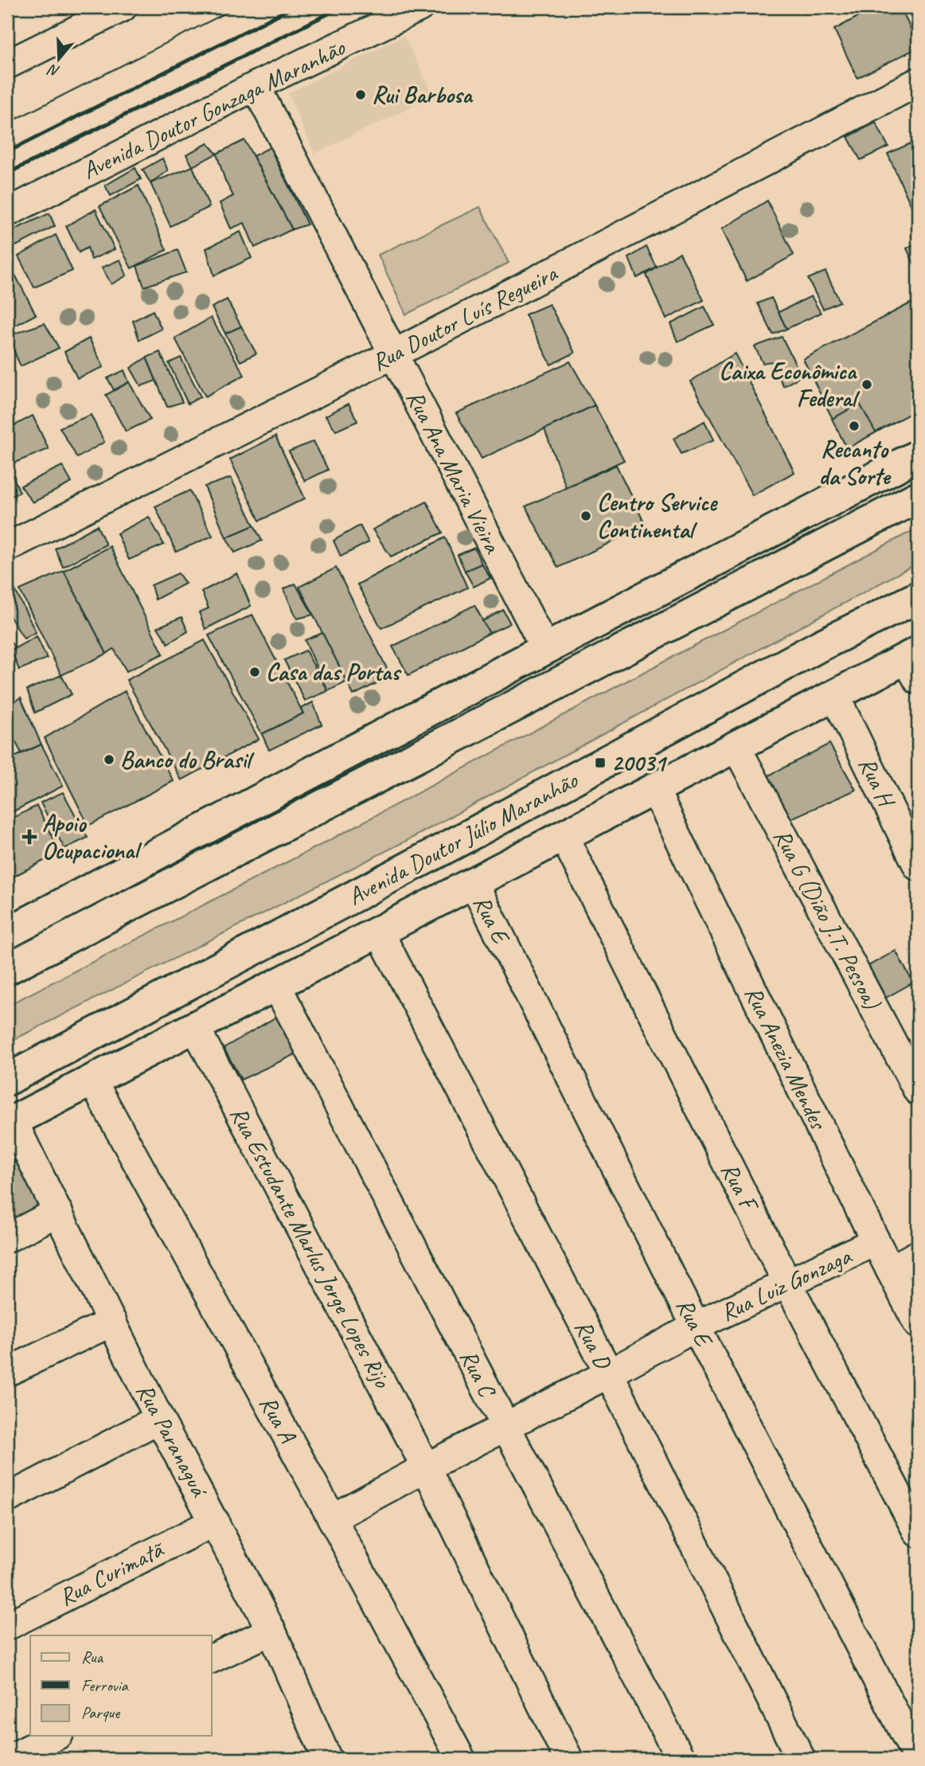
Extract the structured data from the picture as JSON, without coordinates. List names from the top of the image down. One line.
{"streets":{"main road":["Avenida Doutor Júlio Maranhão"],"street":["Avenida Doutor Gonzaga Maranhão","Rua Doutor Luís Regueira","Rua Ana Maria Vieira","Rua H","Rua E","Rua G (Dião J.T. Pessoa)","Rua Anezia Mendes","Rua F","Rua Estudante Marlus Jorge Lopes Rijo","Rua Luiz Gonzaga","Rua D","Rua C","Rua A","Rua Paranaguá","Rua Curimatã"]},"crossings":[["Avenida Doutor Gonzaga Maranhão","Rua Ana Maria Vieira"],["Rua Doutor Luís Regueira","Rua Ana Maria Vieira"],["Rua H","Avenida Doutor Júlio Maranhão"],["Avenida Doutor Júlio Maranhão","Rua E"],["Avenida Doutor Júlio Maranhão","Rua G (Dião J.T. Pessoa)"],["Avenida Doutor Júlio Maranhão","Rua Anezia Mendes"],["Avenida Doutor Júlio Maranhão","Rua F"],["Avenida Doutor Júlio Maranhão","Rua Estudante Marlus Jorge Lopes Rijo"],["Avenida Doutor Júlio Maranhão","Rua D"],["Avenida Doutor Júlio Maranhão","Rua C"],["Avenida Doutor Júlio Maranhão","Rua A"],["Avenida Doutor Júlio Maranhão","Rua Paranaguá"],["Rua E","Rua Luiz Gonzaga"],["Rua Anezia Mendes","Rua Luiz Gonzaga"],["Rua F","Rua Luiz Gonzaga"],["Rua Paranaguá","Rua Curimatã"]],"places":{"other":["Rui Barbosa","Caixa Econômica Federal","Recanto da Sorte","Centro Service Continental","Casa das Portas","Banco do Brasil"],"transit":["20031"],"health":["Apoio Ocupacional"]},"legend":["Rua","Ferrovia","Parque"],"north":"bottom"}
